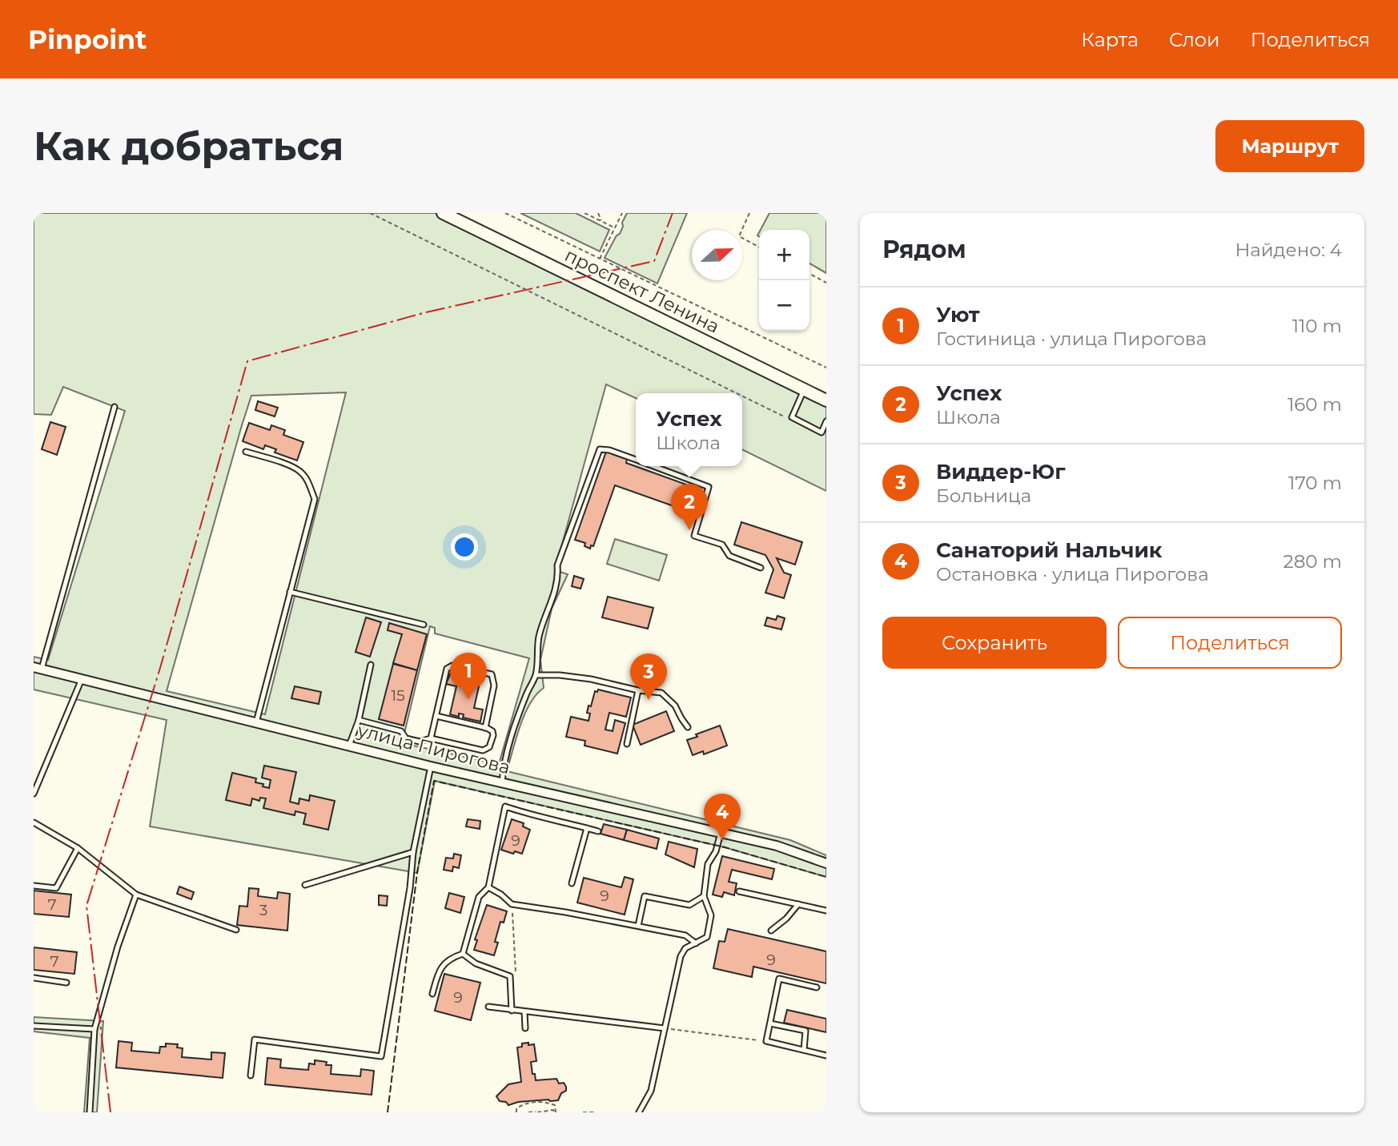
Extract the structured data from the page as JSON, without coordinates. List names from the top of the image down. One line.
{"streets":{"main road":["проспект Ленина"],"street":["улица Пирогова"]},"house_numbers":["15","9","9","7","3","9","7","9"],"north":"right","page":{"header":"Pinpoint","nav":["Карта","Слои","Поделиться"],"buttons":["Маршрут",["Сохранить","Поделиться"]],"title":"Как добраться","heading":["Рядом","Найдено: 4"],"map_buttons":["+","−"],"list":[{"mark":"1","name":"Уют","note":"Гостиница · улица Пирогова","value":"110 m"},{"mark":"2","name":"Успех","note":"Школа","value":"160 m"},{"mark":"3","name":"Виддер-Юг","note":"Больница","value":"170 m"},{"mark":"4","name":"Санаторий Нальчик","note":"Остановка · улица Пирогова","value":"280 m"}],"popup":["Успех","Школа"],"pins":["2","1","3","4"]}}
